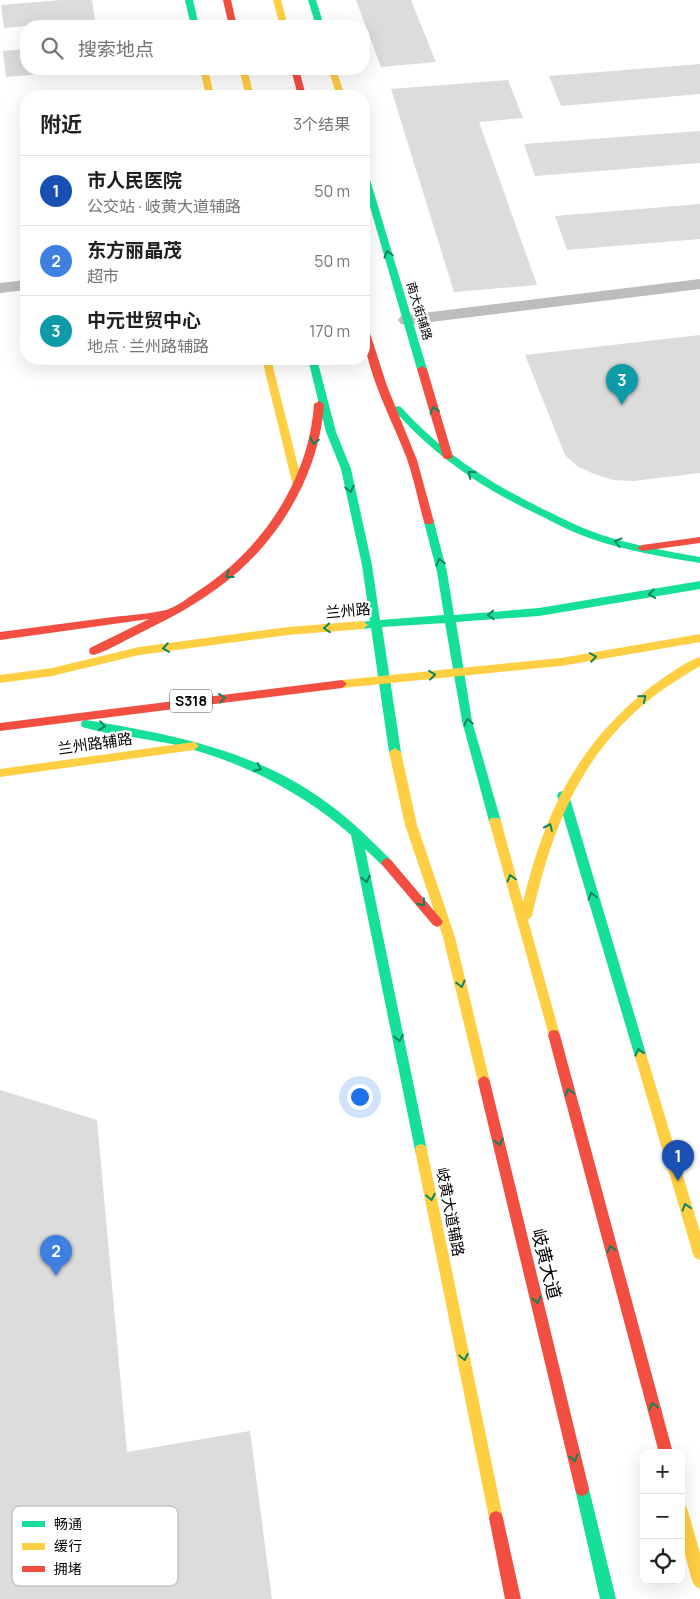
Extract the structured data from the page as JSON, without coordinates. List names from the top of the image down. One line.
{"streets":{"main road":["南大街辅路","兰州路","S318","兰州路辅路","岐黄大道辅路","岐黄大道"]},"crossings":[["兰州路","岐黄大道"],["S318","岐黄大道"]],"one_way":["岐黄大道辅路"],"legend":["畅通","缓行","拥堵"],"page":{"search":"搜索地点","heading":["附近","3个结果"],"list":[{"mark":"1","name":"市人民医院","note":"公交站 · 岐黄大道辅路","value":"50 m"},{"mark":"2","name":"东方丽晶茂","note":"超市","value":"50 m"},{"mark":"3","name":"中元世贸中心","note":"地点 · 兰州路辅路","value":"170 m"}],"pins":["3","1","2"],"map_buttons":["+","−"]}}
